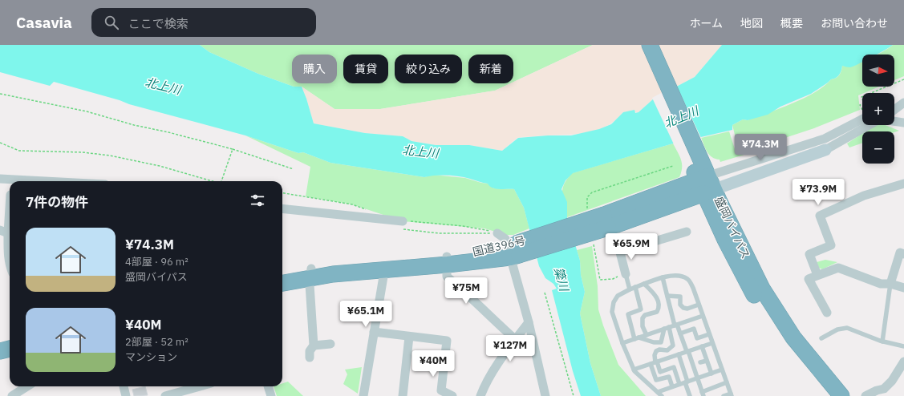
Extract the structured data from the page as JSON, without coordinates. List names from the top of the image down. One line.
{"streets":{"highway":["盛岡バイパス","国道396号"]},"crossings":[["盛岡バイパス","国道396号"]],"water":["北上川","簗川"],"north":"right","page":{"header":"Casavia","search":"ここで検索","nav":["ホーム","地図","概要","お問い合わせ"],"map_buttons":["+","−"],"chip":["購入","賃貸","絞り込み","新着"],"price":["¥74.3M","¥73.9M","¥65.9M","¥75M","¥65.1M","¥127M","¥40M"],"heading":"7件の物件","list":[{"name":"¥74.3M","note":"4部屋 · 96 m² · 盛岡バイパス"},{"name":"¥40M","note":"2部屋 · 52 m² · マンション"}]}}
